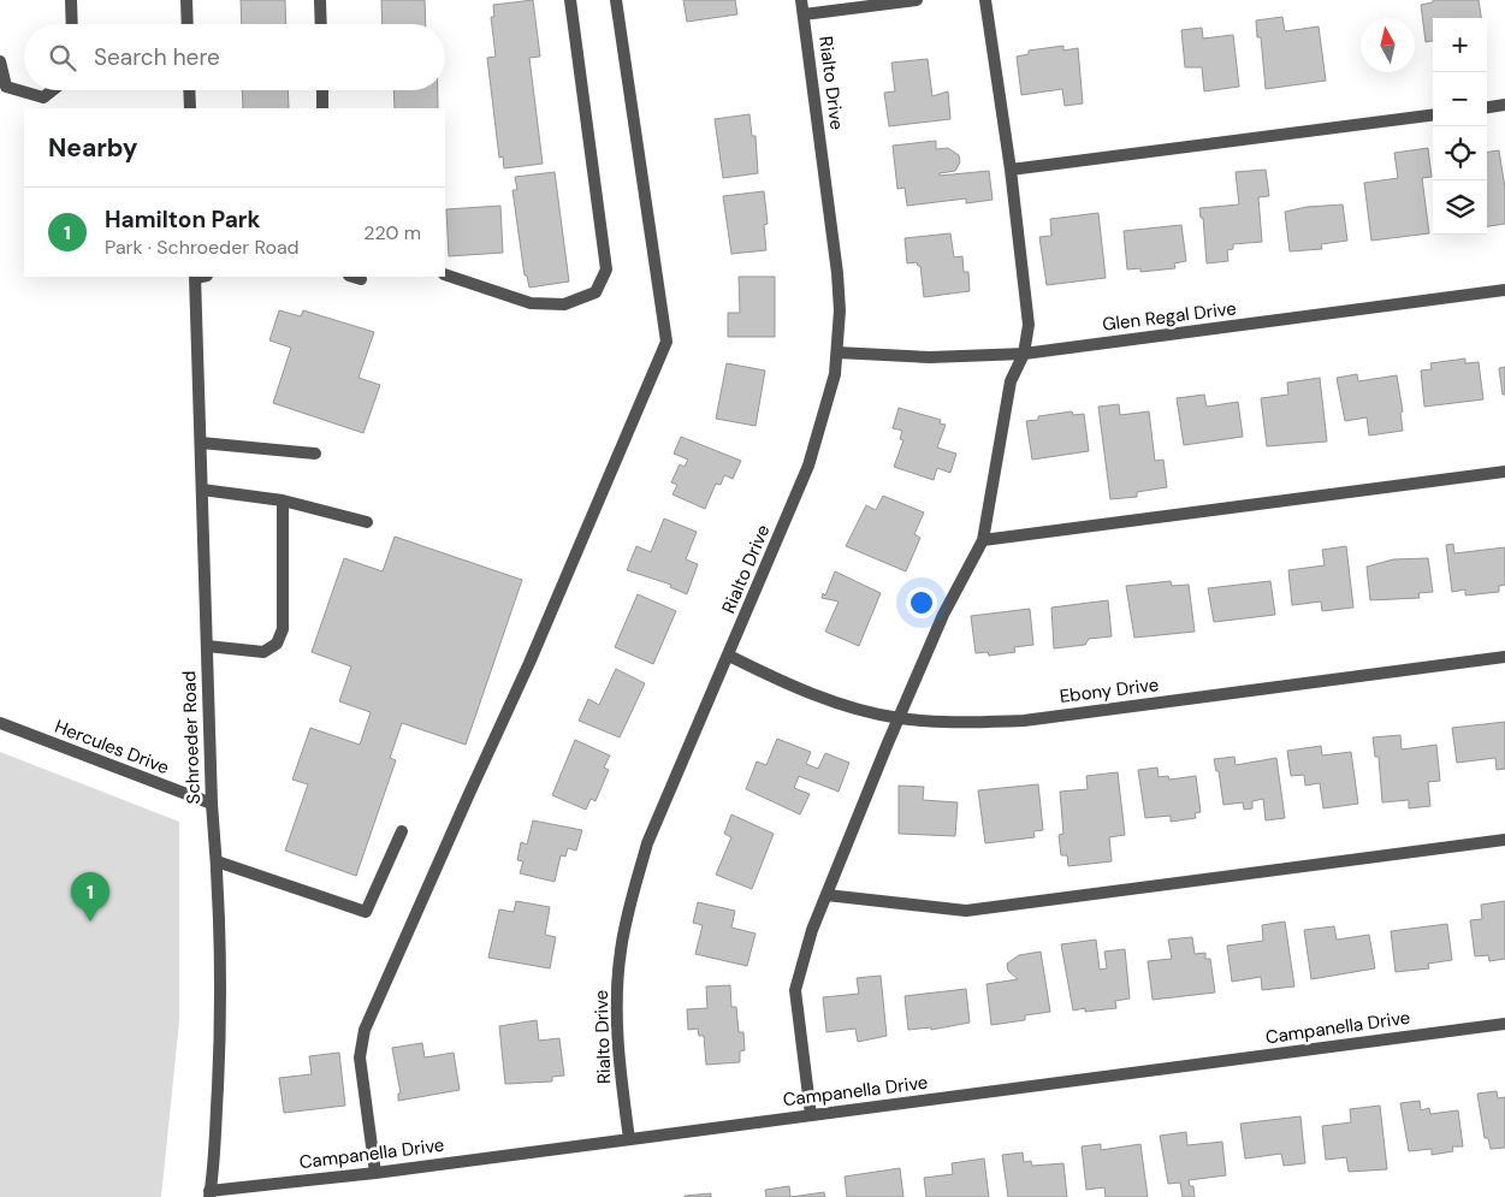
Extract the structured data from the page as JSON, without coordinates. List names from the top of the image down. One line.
{"streets":{"street":["Rialto Drive","Glen Regal Drive","Ebony Drive","Schroeder Road","Hercules Drive","Campanella Drive"]},"crossings":[["Rialto Drive","Glen Regal Drive"],["Rialto Drive","Ebony Drive"],["Rialto Drive","Campanella Drive"],["Schroeder Road","Hercules Drive"],["Schroeder Road","Campanella Drive"]],"north":"top","page":{"map_buttons":["+","−"],"search":"Search here","heading":"Nearby","list":[{"mark":"1","name":"Hamilton Park","note":"Park · Schroeder Road","value":"220 m"}],"pins":"1"}}
